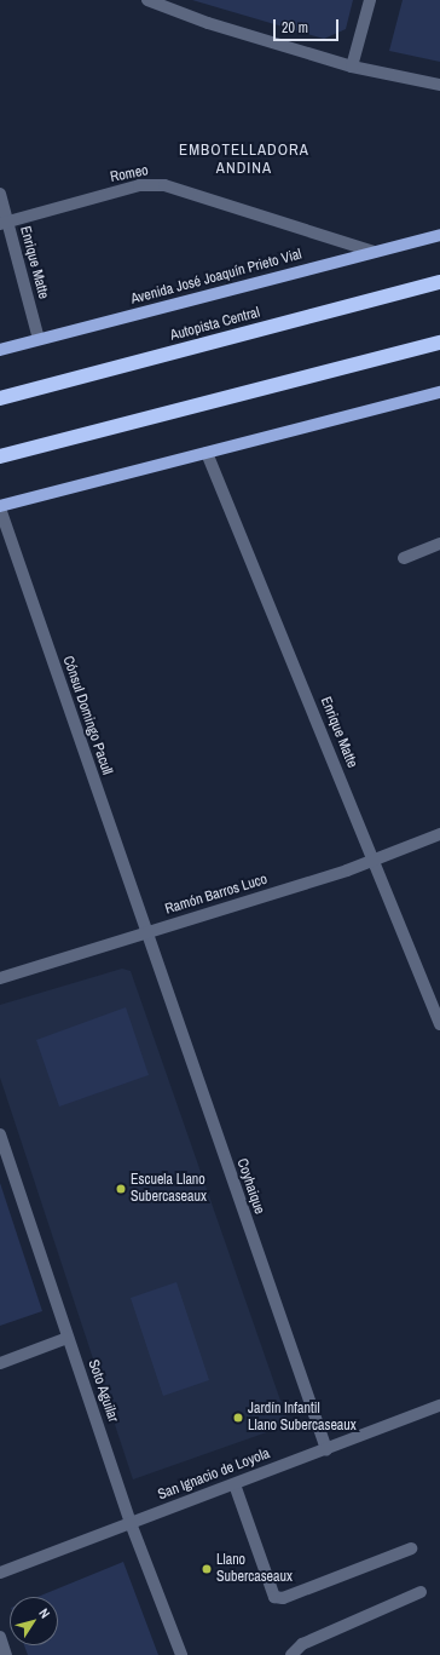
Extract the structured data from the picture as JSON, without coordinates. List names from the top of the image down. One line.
{"streets":{"highway":["Autopista Central"],"main road":["Avenida José Joaquín Prieto Vial"],"street":["Romeo","Enrique Matte","Cónsul Domingo Pacull","Ramón Barros Luco","Coyhaique","Soto Aguilar","San Ignacio de Loyola"]},"crossings":[["Romeo","Enrique Matte"],["Romeo","Avenida José Joaquín Prieto Vial"],["Enrique Matte","Avenida José Joaquín Prieto Vial"],["Enrique Matte","Ramón Barros Luco"],["Cónsul Domingo Pacull","Ramón Barros Luco"],["Cónsul Domingo Pacull","Coyhaique"],["Ramón Barros Luco","Coyhaique"],["Coyhaique","San Ignacio de Loyola"],["Soto Aguilar","San Ignacio de Loyola"]],"districts":["EMBOTELLADORA ANDINA"],"places":["Escuela Llano Subercaseaux","Jardín Infantil Llano Subercaseaux","Llano Subercaseaux"],"scale_bar":"20 m","north":"top right"}
